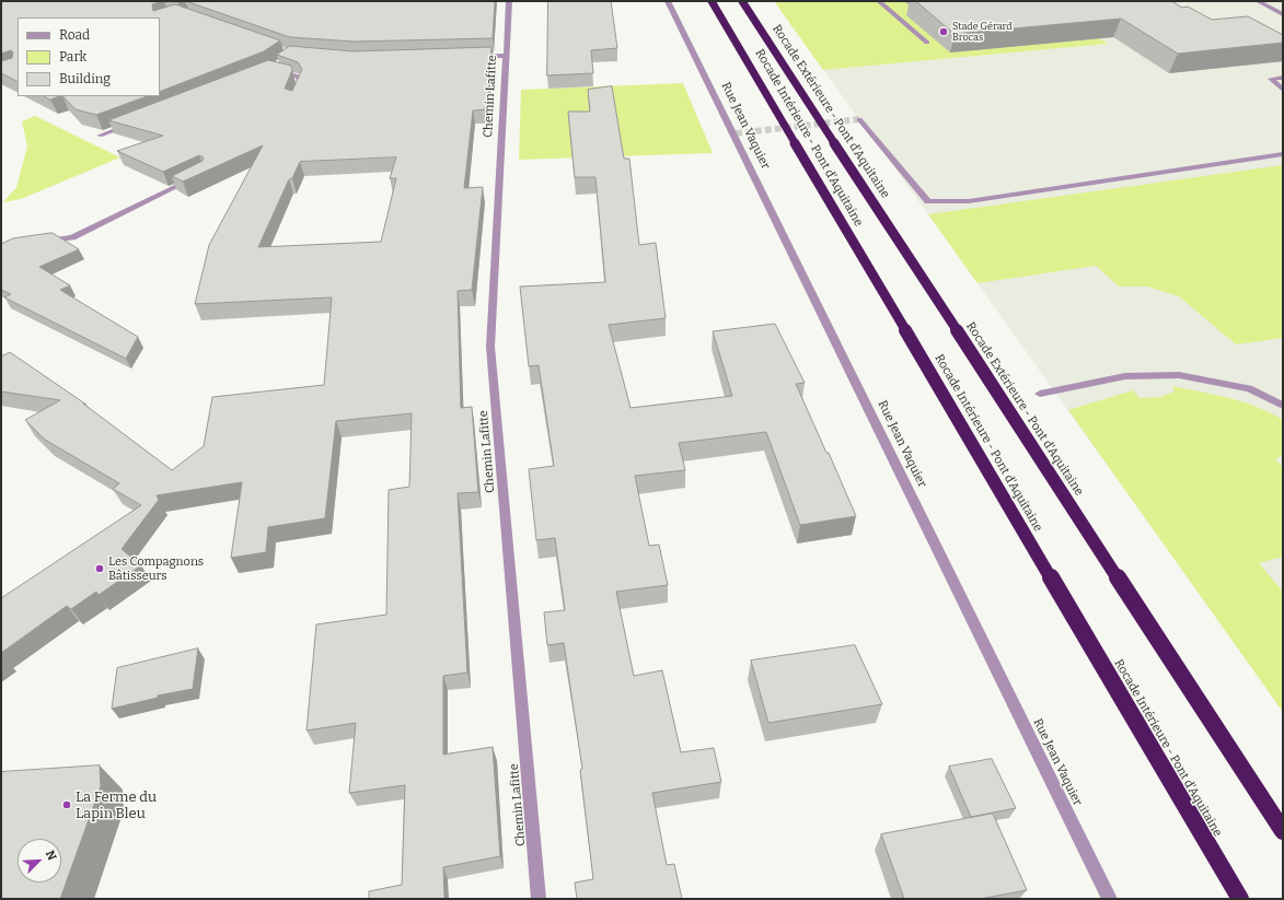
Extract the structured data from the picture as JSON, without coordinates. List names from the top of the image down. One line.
{"streets":{"highway":["Rocade Extérieure - Pont d'Aquitaine","Rocade Intérieure - Pont d'Aquitaine"],"street":["Chemin Lafitte","Rue Jean Vaquier"]},"places":["Stade Gérard Brocas","Les Compagnons Bâtisseurs","La Ferme du Lapin Bleu"],"legend":["Road","Park","Building"],"north":"top right"}
